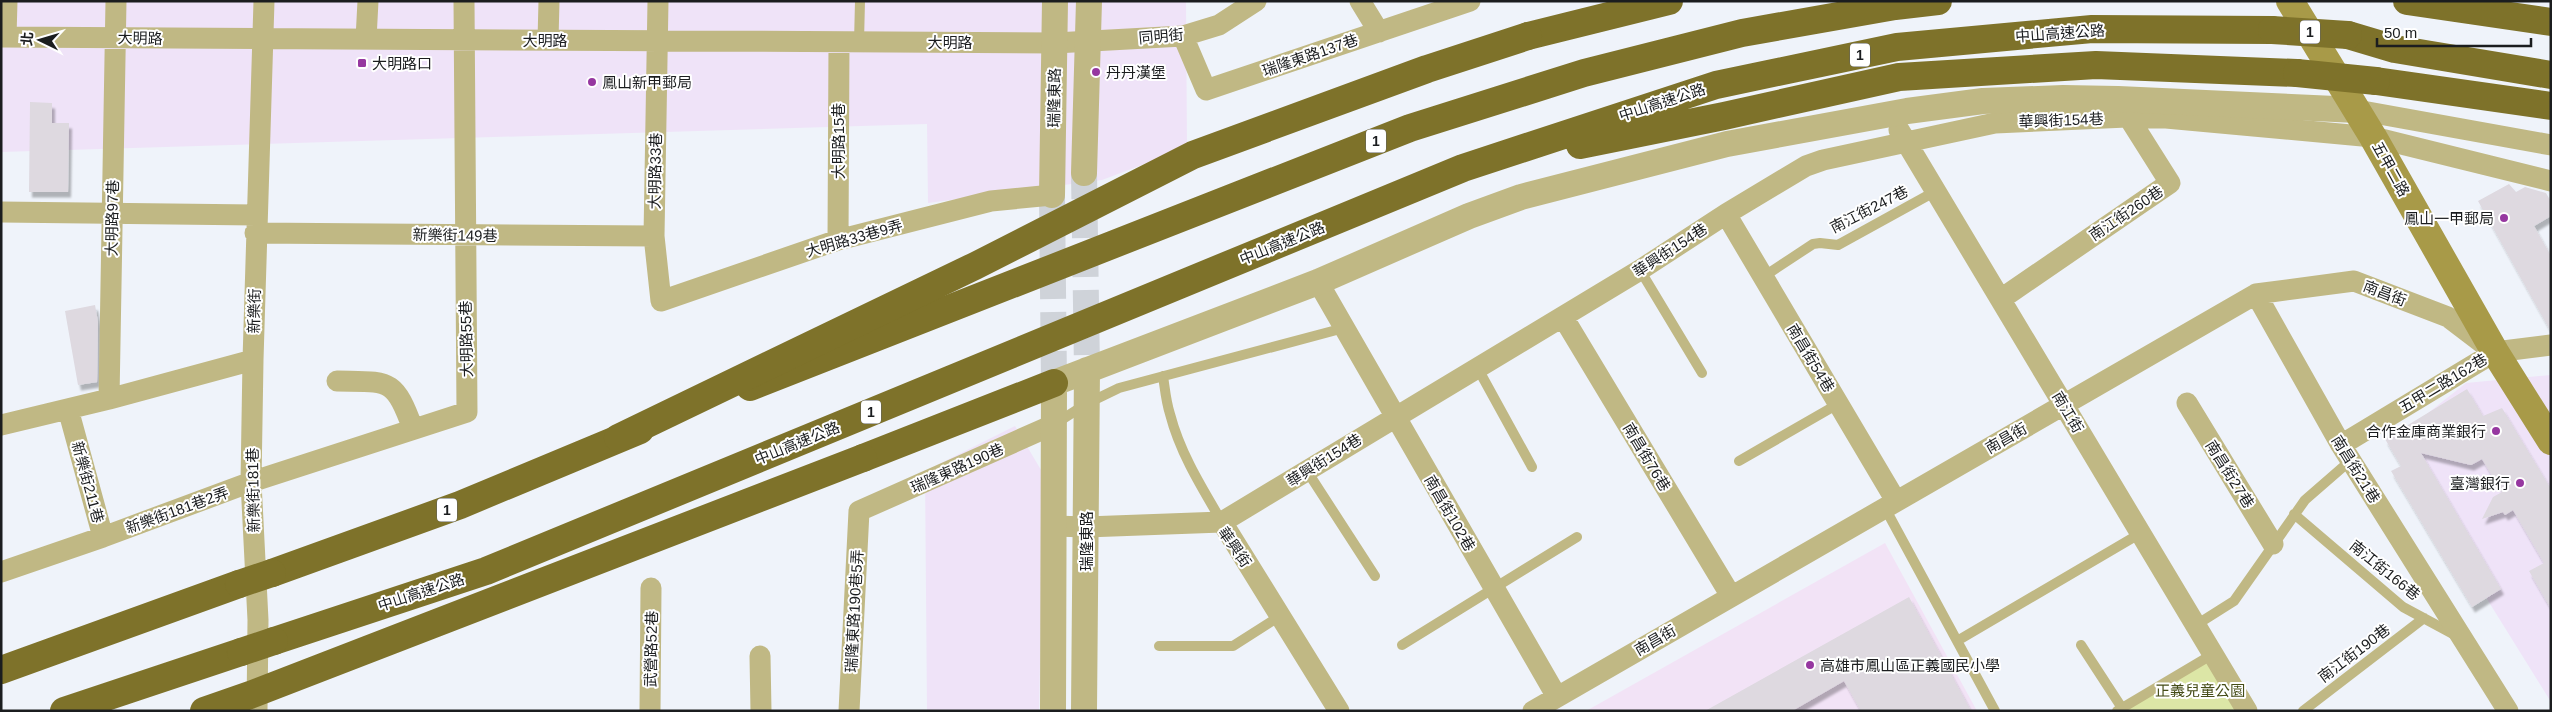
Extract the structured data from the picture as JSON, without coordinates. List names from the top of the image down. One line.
{"streets":{"highway":["1","中山高速公路"],"main road":["五甲二路"],"street":["同明街","大明路","瑞隆東路137巷","瑞隆東路","華興街154巷","大明路15巷","大明路33巷","南江街260巷","大明路97巷","新樂街149巷","大明路33巷9弄","南昌街","新樂街","大明路55巷","南昌街54巷","五甲二路162巷","南江街","南昌街76巷","瑞隆東路190巷","南昌街21巷","南昌街27巷","新樂街211巷","新樂街181巷","新樂街181巷2弄","南昌街102巷","華興街","瑞隆東路190巷5弄","武營路52巷"],"lane":["南江街247巷","南江街166巷","南江街190巷"]},"crossings":[["中山高速公路","新樂街181巷"],["同明街","大明路"],["同明街","瑞隆東路137巷"],["大明路","瑞隆東路"],["大明路","大明路15巷"],["大明路","大明路33巷"],["大明路","大明路97巷"],["大明路","新樂街"],["大明路","大明路55巷"],["瑞隆東路","大明路33巷9弄"],["瑞隆東路","華興街"],["華興街154巷","五甲二路"],["華興街154巷","南江街260巷"],["華興街154巷","南昌街54巷"],["華興街154巷","南江街"],["華興街154巷","南昌街76巷"],["華興街154巷","南昌街102巷"],["華興街154巷","華興街"],["大明路15巷","大明路33巷9弄"],["五甲二路","南昌街"],["五甲二路","五甲二路162巷"],["大明路33巷","新樂街149巷"],["大明路33巷","大明路33巷9弄"],["南江街247巷","南昌街54巷"],["南江街247巷","南江街"],["南江街260巷","南江街"],["大明路97巷","新樂街149巷"],["新樂街149巷","新樂街"],["新樂街149巷","大明路55巷"],["南昌街","南昌街54巷"],["南昌街","五甲二路162巷"],["南昌街","南江街"],["南昌街","南昌街76巷"],["南昌街","南昌街21巷"],["南昌街","南昌街102巷"],["新樂街","新樂街181巷"],["大明路55巷","新樂街181巷"],["大明路55巷","新樂街181巷2弄"],["五甲二路162巷","南昌街21巷"],["瑞隆東路190巷","瑞隆東路190巷5弄"],["南昌街21巷","南江街166巷"],["新樂街211巷","新樂街181巷2弄"],["新樂街181巷","新樂街181巷2弄"],["南江街166巷","南江街190巷"]],"parks":["正義兒童公園"],"places":{"transit":["大明路口"],"other":["丹丹漢堡","鳳山新甲郵局","鳳山一甲郵局","合作金庫商業銀行","臺灣銀行","高雄市鳳山區正義國民小學"]},"scale_bar":"50 m","north":"left"}
